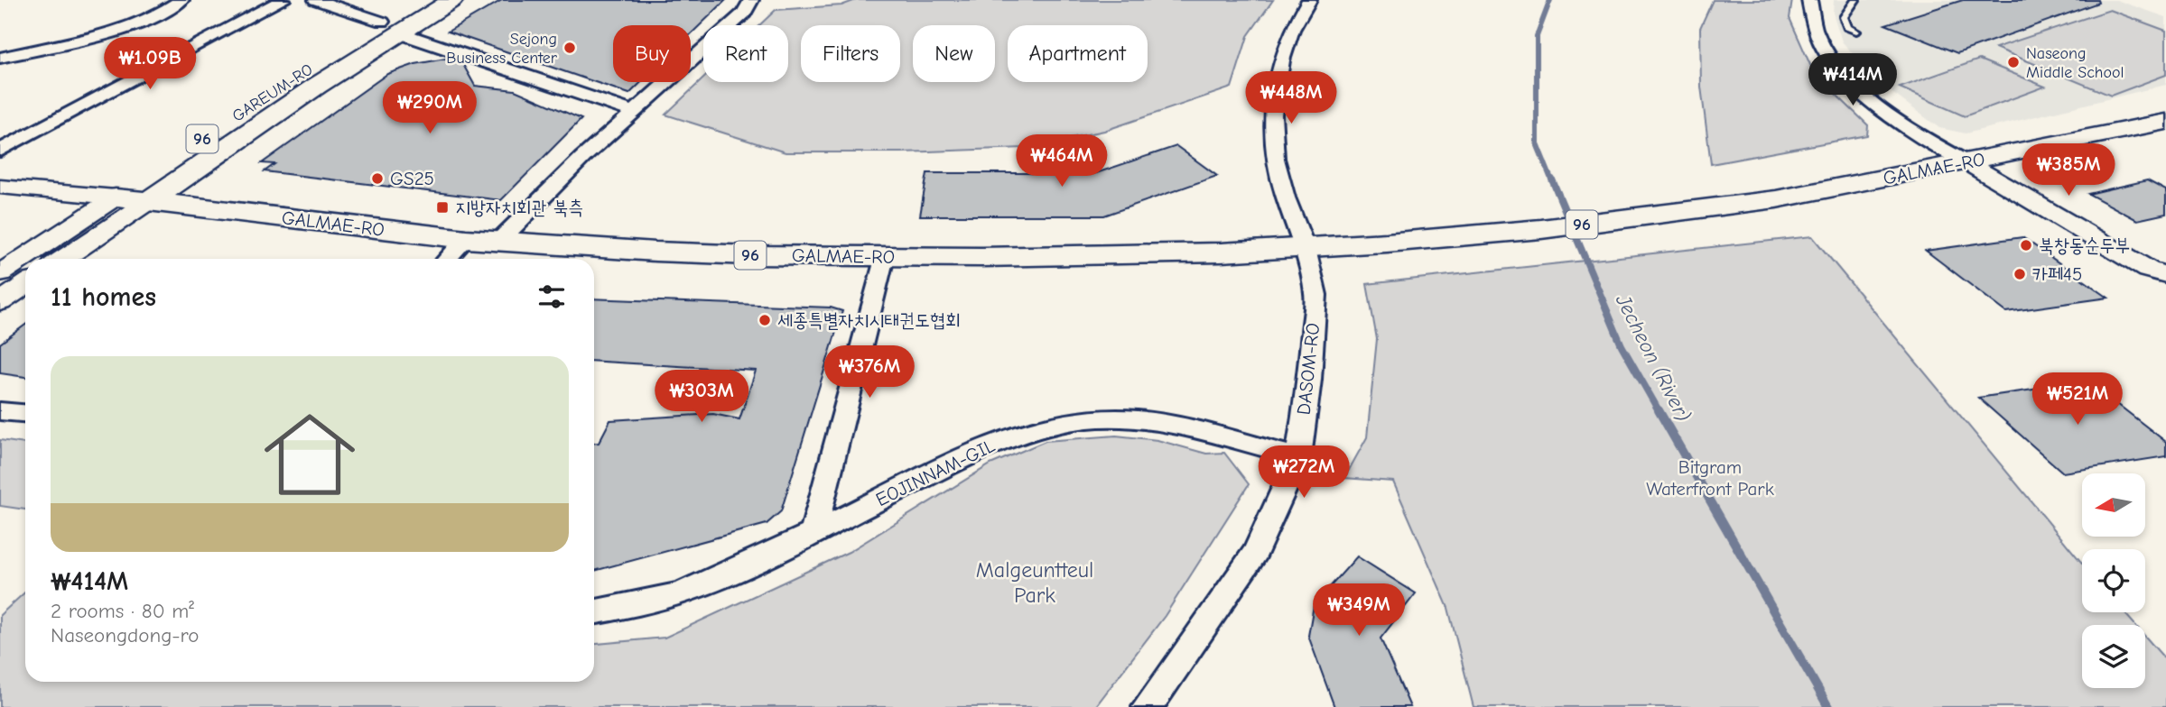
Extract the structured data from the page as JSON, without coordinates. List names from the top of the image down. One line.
{"streets":{"main road":["GAREUM-RO","96","GALMAE-RO"],"street":["DASOM-RO","EOJINNAM-GIL"]},"crossings":[["GAREUM-RO","GALMAE-RO"],["GALMAE-RO","DASOM-RO"],["DASOM-RO","EOJINNAM-GIL"]],"water":["Jecheon (River)"],"parks":["Bitgram Waterfront Park","Malgeuntteul Park"],"places":{"other":["Sejong Business Center","Naseong Middle School","GS25","북창동순두부","카페45","세종특별자치시태권도협회"],"transit":["지방자치회관 북측"]},"north":"left","page":{"chip":["Buy","Rent","Filters","New","Apartment"],"price":["₩1.09B","₩414M","₩448M","₩290M","₩464M","₩385M","₩376M","₩303M","₩521M","₩272M","₩349M"],"heading":"11 homes","list":[{"name":"₩414M","note":"2 rooms · 80 m² · Naseongdong-ro"}]}}
